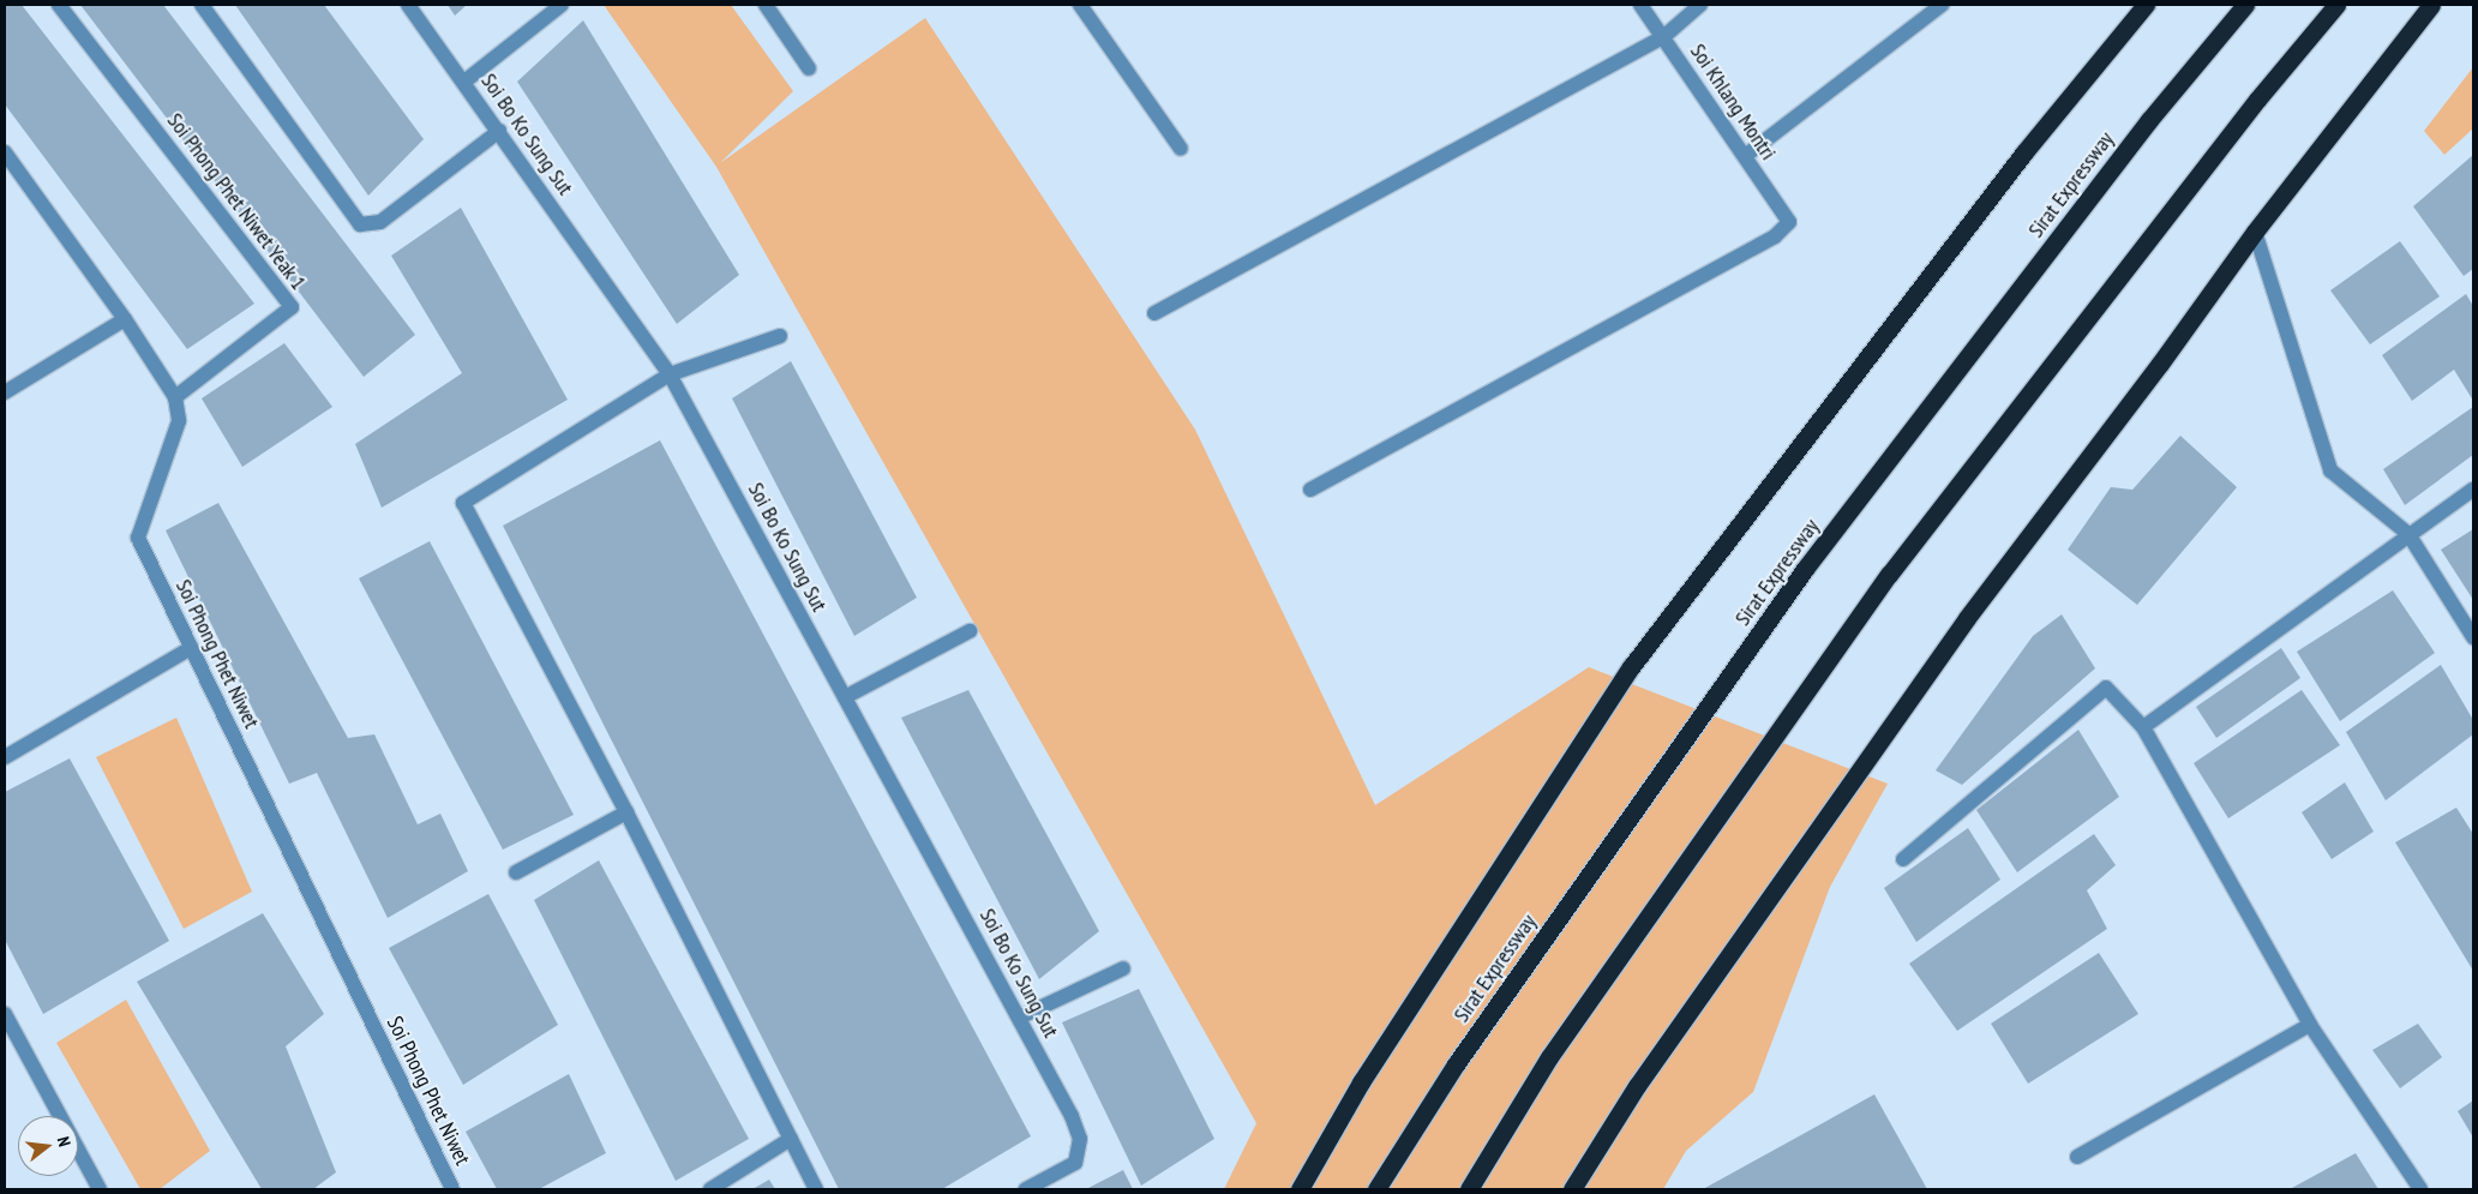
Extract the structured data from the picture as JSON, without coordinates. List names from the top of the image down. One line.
{"streets":{"highway":["Sirat Expressway"],"street":["Soi Khlang Montri","Soi Bo Ko Sung Sut","Soi Phong Phet Niwet Yeak 1","Soi Phong Phet Niwet"]},"crossings":[["Soi Phong Phet Niwet Yeak 1","Soi Phong Phet Niwet"]],"north":"right"}
